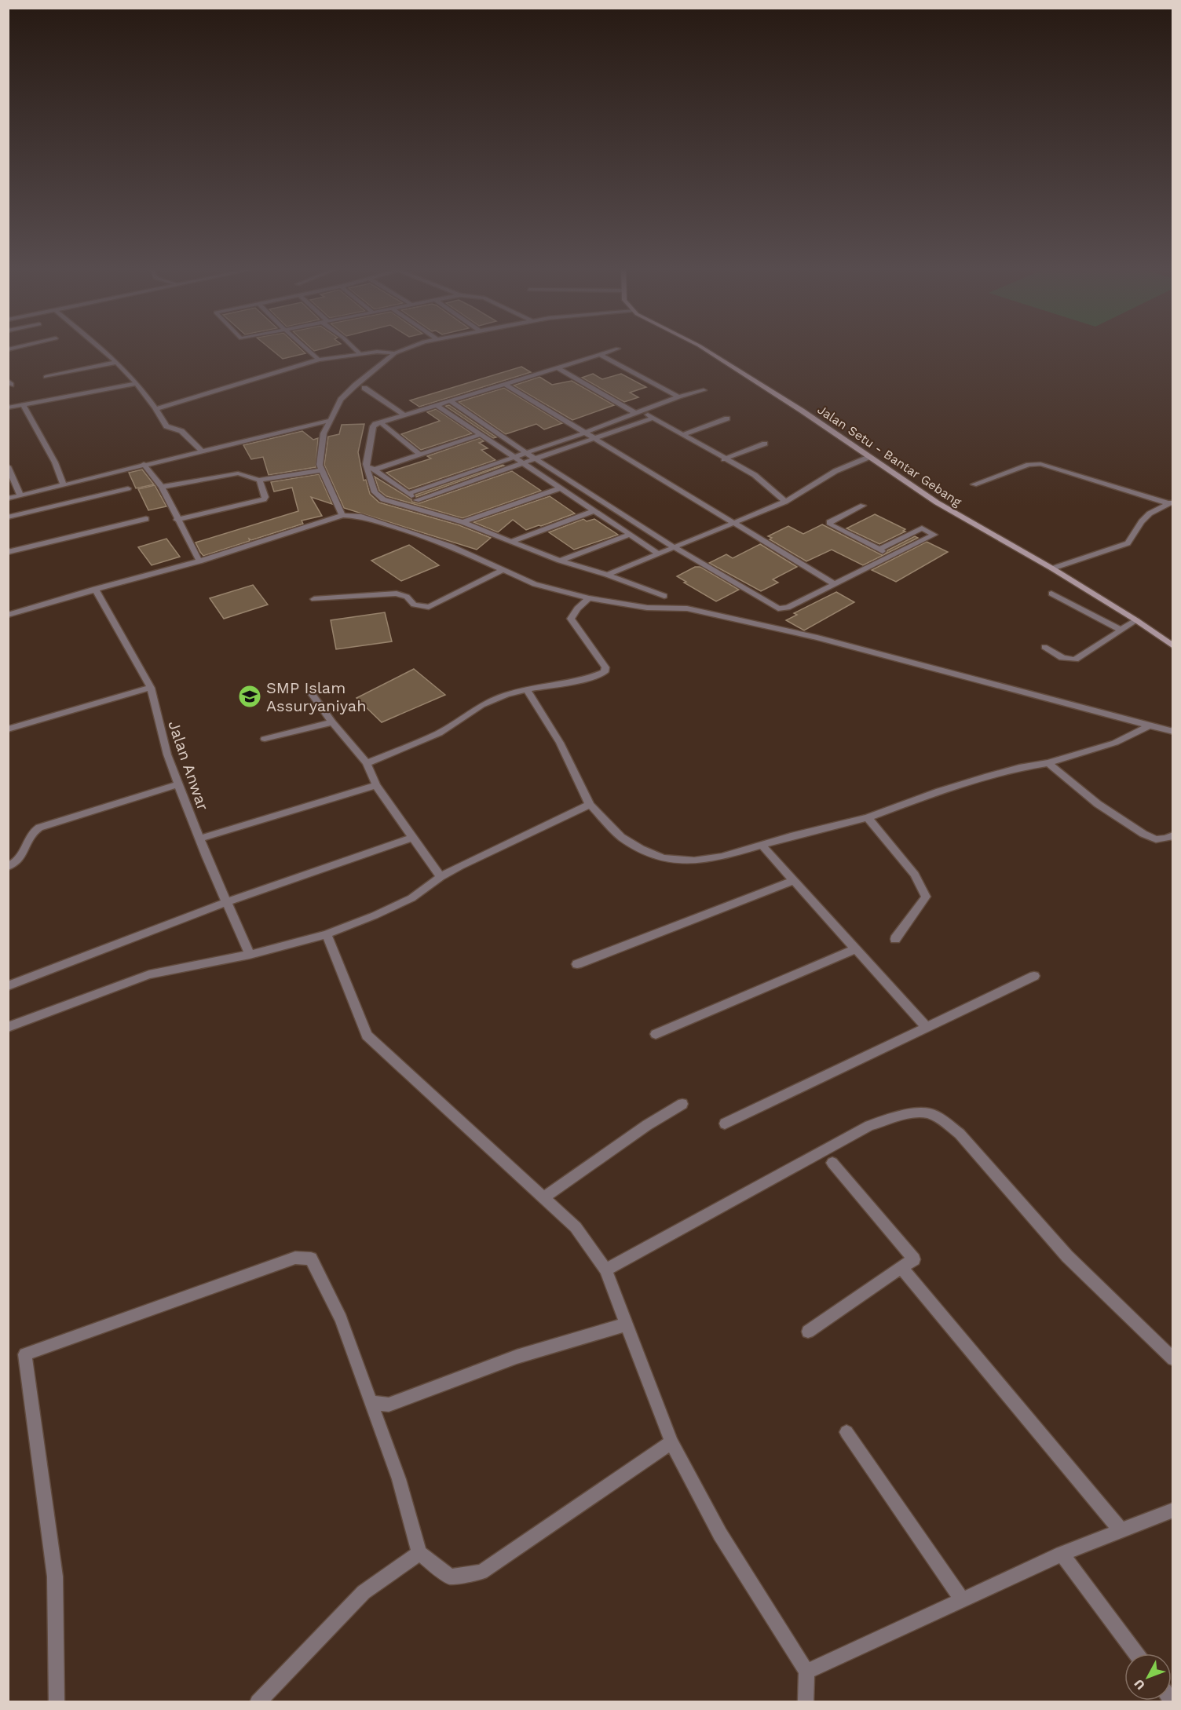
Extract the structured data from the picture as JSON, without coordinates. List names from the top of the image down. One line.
{"streets":{"main road":["Jalan Setu - Bantar Gebang"],"street":["Jalan Anwar"]},"places":{"school or university":["SMP Islam Assuryaniyah"]},"north":"bottom left"}
